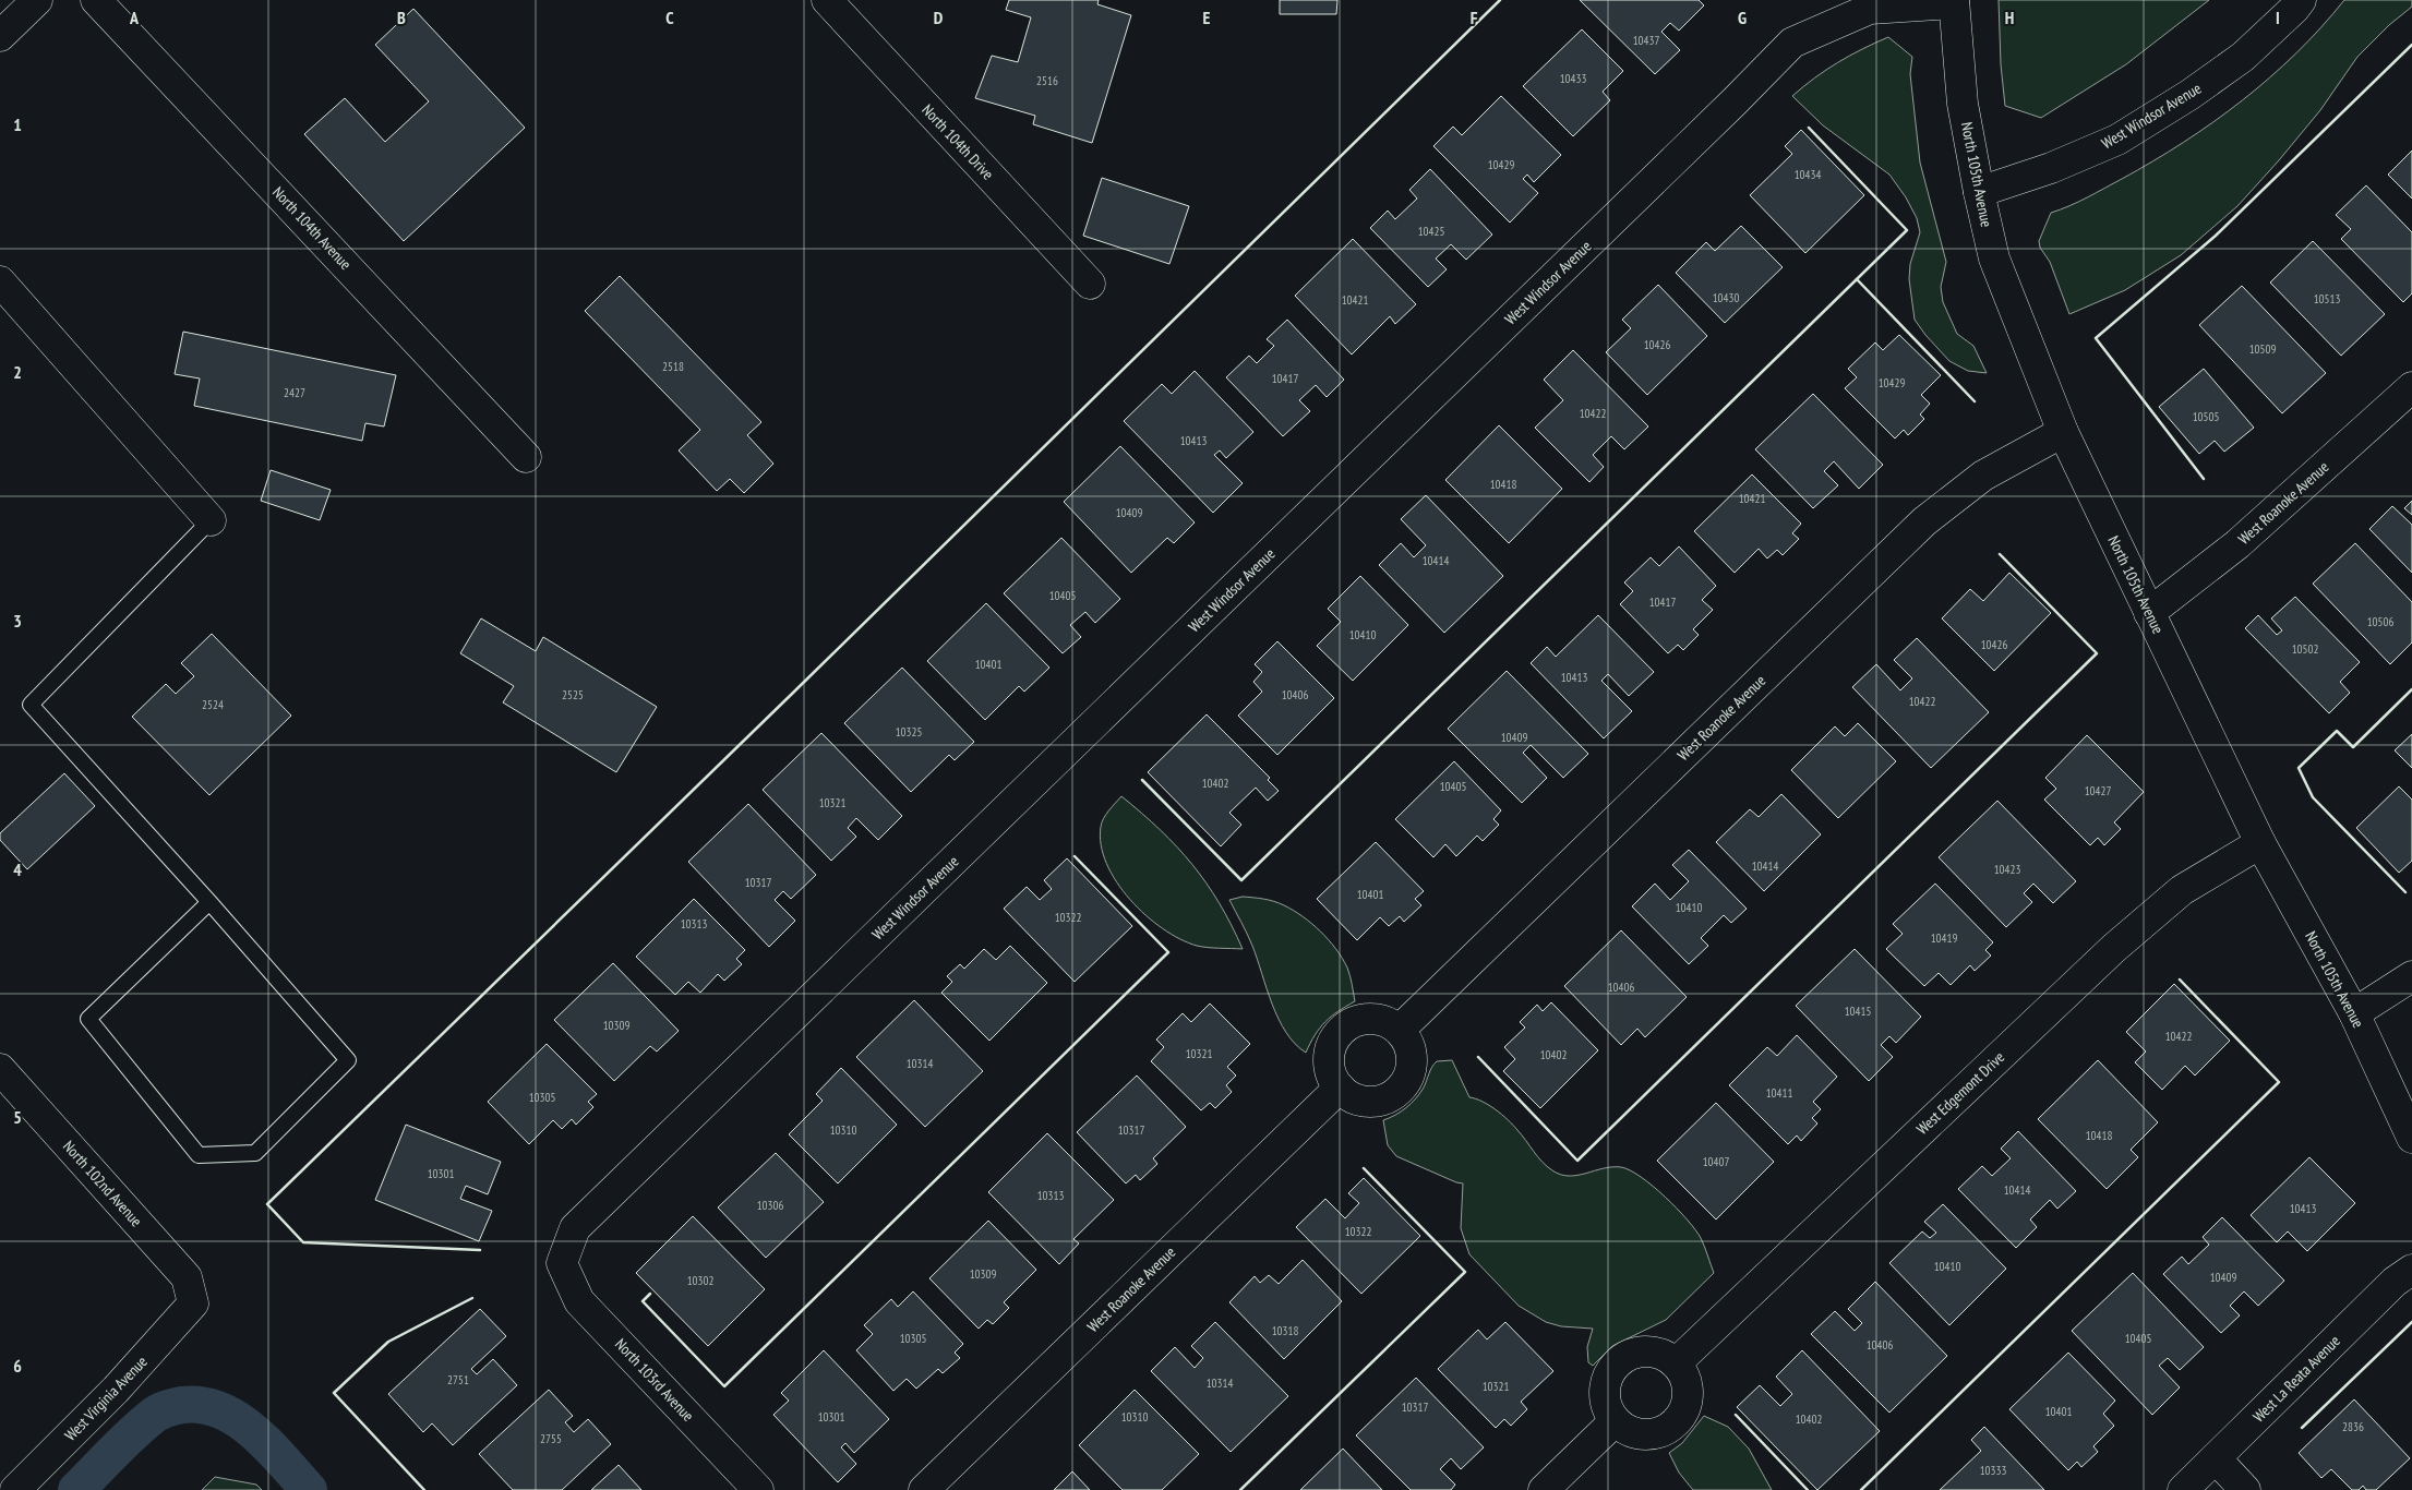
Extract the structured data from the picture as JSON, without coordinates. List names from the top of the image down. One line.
{"streets":{"street":["West Windsor Avenue","North 104th Drive","North 105th Avenue","North 104th Avenue","West Roanoke Avenue","West Edgemont Drive","North 102nd Avenue","West La Reata Avenue","North 103rd Avenue","West Virginia Avenue"]},"crossings":[["West Windsor Avenue","North 105th Avenue"],["West Windsor Avenue","North 103rd Avenue"],["North 105th Avenue","West Roanoke Avenue"],["North 105th Avenue","West Edgemont Drive"],["North 102nd Avenue","West Virginia Avenue"]],"house_numbers":["10437","10433","2516","10429","10434","10425","10430","10513","10421","10426","10509","2518","10417","10429","2427","10422","10505","10413","10418","10421","10409","10414","10405","10417","10506","10410","10426","10502","10401","10413","2525","10406","10422","2524","10325","10409","10402","10405","10427","10321","10414","10423","10317","10401","10410","10322","10313","10419","10406","10415","10309","10422","10321","10402","10314","10411","10305","10310","10317","10418","10407","10301","10414","10313","10306","10413","10322","10410","10309","10409","10302","10318","10305","10405","10406","2751","10314","10321","10317","10401","10301","10310","10402","2836","2755","10333"],"grid":{"columns":["A","B","C","D","E","F","G","H","I"],"rows":["1","2","3","4","5","6"]}}
